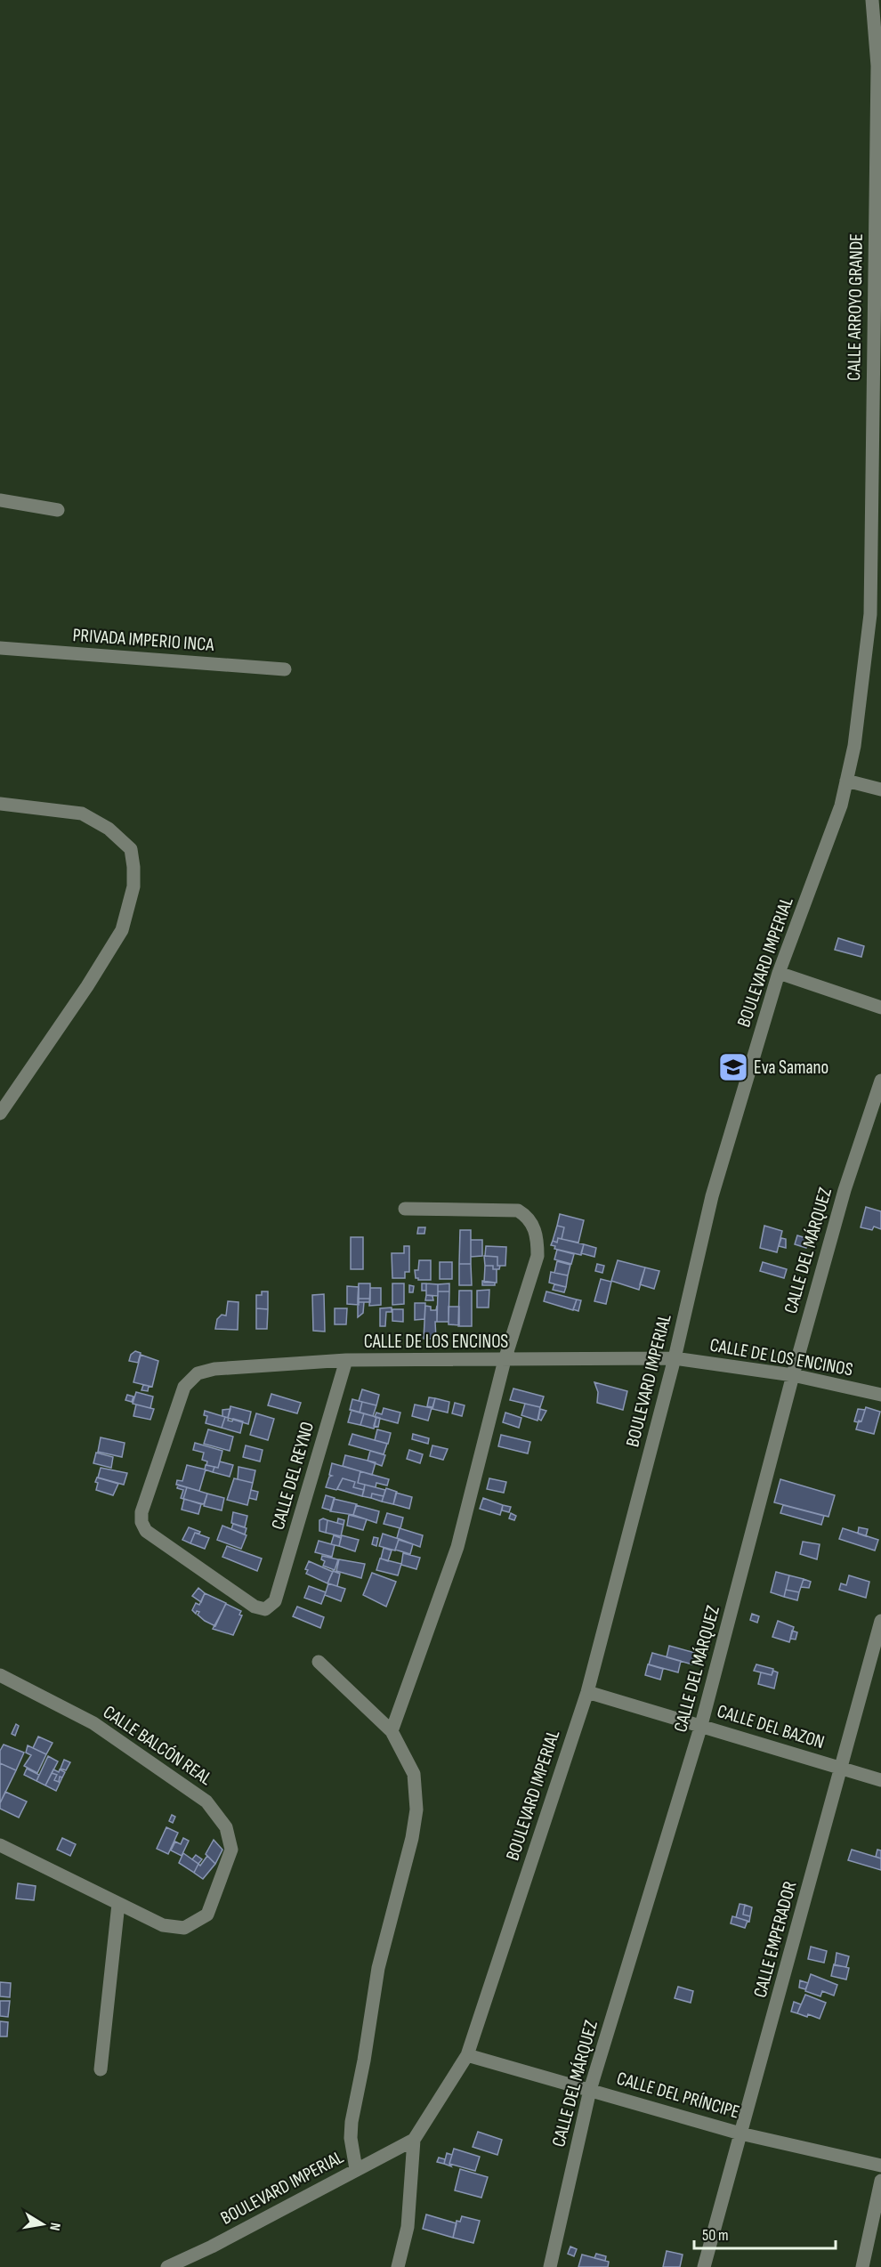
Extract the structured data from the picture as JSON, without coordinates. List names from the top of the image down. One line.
{"streets":{"street":["CALLE ARROYO GRANDE","PRIVADA IMPERIO INCA","BOULEVARD IMPERIAL","CALLE DEL MÁRQUEZ","CALLE DE LOS ENCINOS","CALLE DEL REYNO","CALLE DEL BAZON","CALLE BALCÓN REAL","CALLE EMPERADOR","CALLE DEL PRÍNCIPE"]},"crossings":[["CALLE ARROYO GRANDE","BOULEVARD IMPERIAL"],["BOULEVARD IMPERIAL","CALLE DE LOS ENCINOS"],["BOULEVARD IMPERIAL","CALLE DEL BAZON"],["BOULEVARD IMPERIAL","CALLE DEL PRÍNCIPE"],["CALLE DEL MÁRQUEZ","CALLE DE LOS ENCINOS"],["CALLE DEL MÁRQUEZ","CALLE DEL BAZON"],["CALLE DEL MÁRQUEZ","CALLE DEL PRÍNCIPE"],["CALLE DE LOS ENCINOS","CALLE DEL REYNO"],["CALLE DEL BAZON","CALLE EMPERADOR"],["CALLE EMPERADOR","CALLE DEL PRÍNCIPE"]],"places":{"school or university":["Eva Samano"]},"scale_bar":"50 m","north":"right"}
